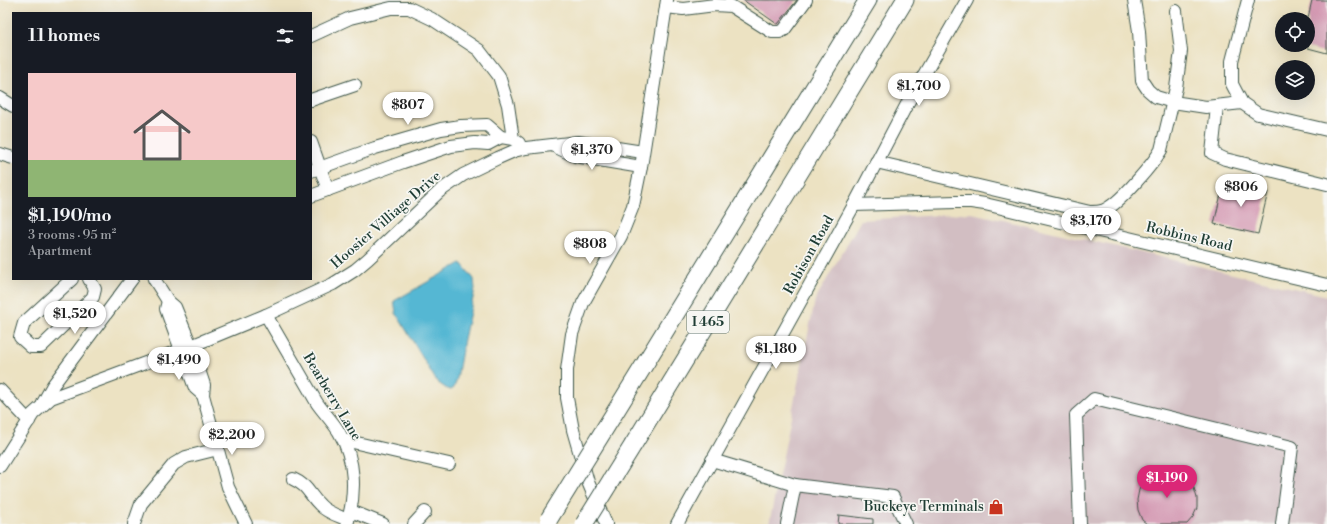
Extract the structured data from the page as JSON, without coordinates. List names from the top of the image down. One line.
{"streets":{"highway":["I 465"],"street":["Hoosier Villiage Drive","Robbins Road","Robison Road","Bearberry Lane"]},"crossings":[["Hoosier Villiage Drive","Bearberry Lane"],["Robbins Road","Robison Road"]],"places":{"shop":["Buckeye Terminals"]},"page":{"heading":"11 homes","list":[{"name":"$1,190/mo","note":"3 rooms · 95 m² · Apartment"}],"price":["$1,700","$807","$1,370","$806","$3,170","$808","$1,520","$1,180","$1,490","$2,200","$1,190"]}}
